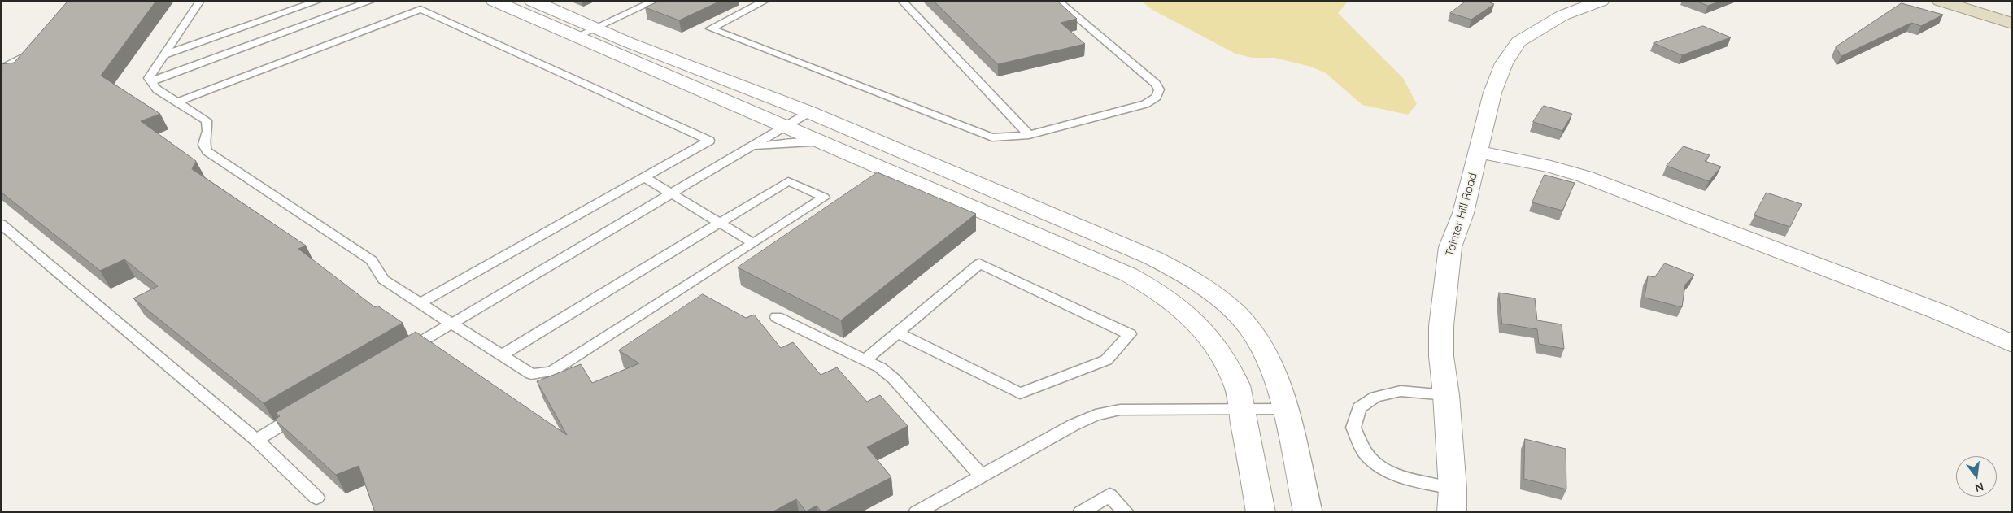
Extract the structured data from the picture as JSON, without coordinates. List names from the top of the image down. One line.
{"streets":{"street":["Tainter Hill Road"]},"north":"bottom"}
